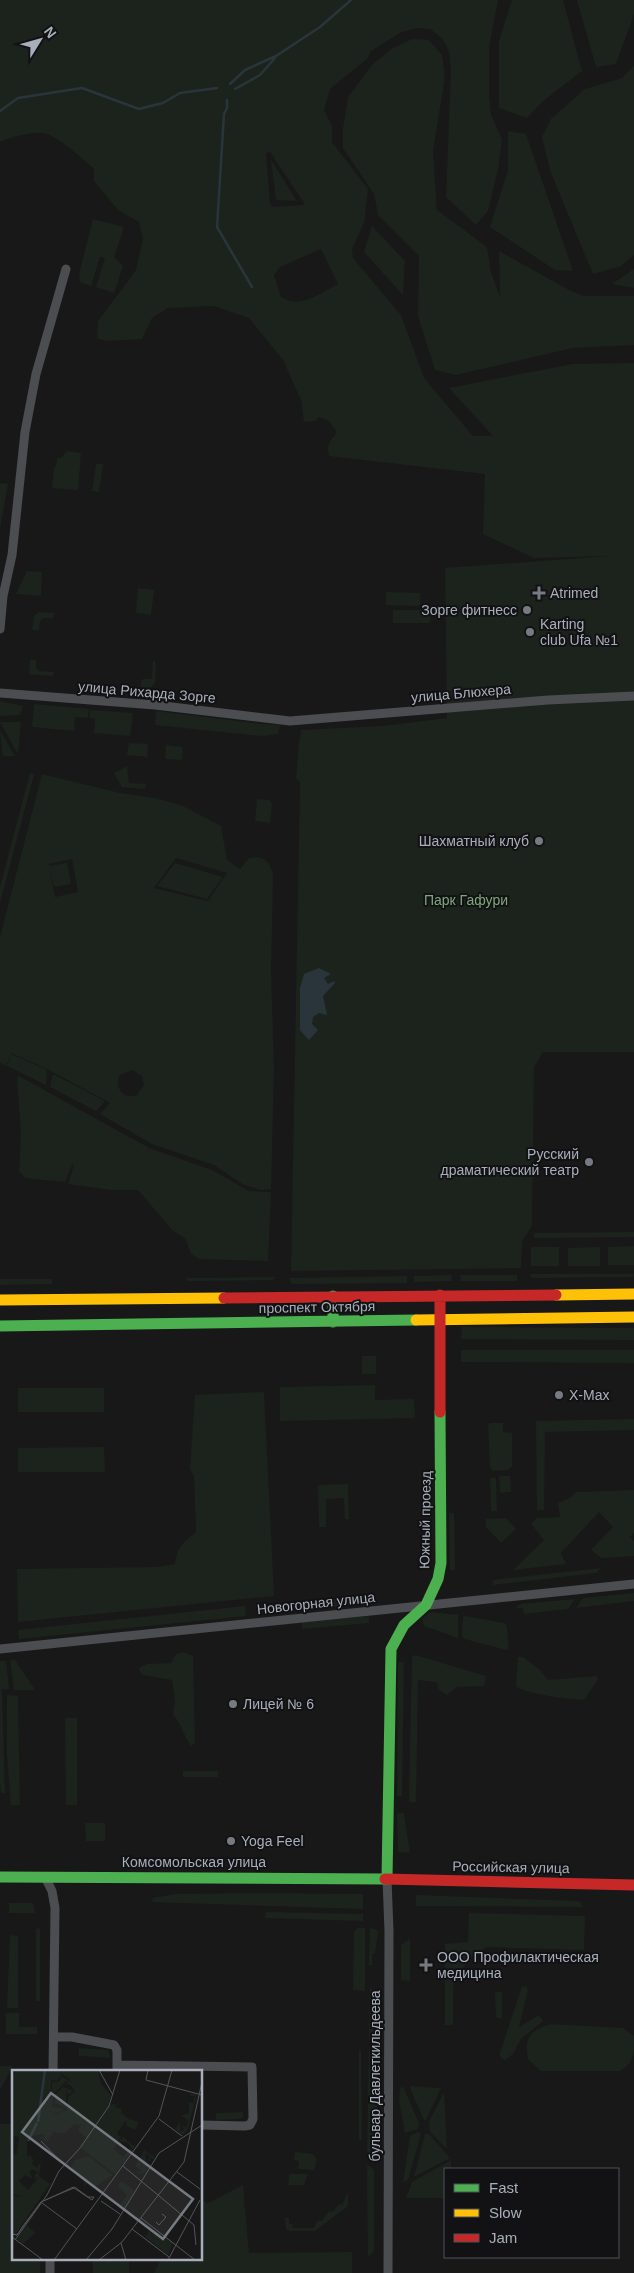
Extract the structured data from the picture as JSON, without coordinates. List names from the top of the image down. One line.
{"streets":{"main road":["проспект Октября","Южный проезд","Комсомольская улица","Российская улица"],"street":["улица Рихарда Зорге","улица Блюхера","Новогорная улица","бульвар Давлеткильдеева"]},"crossings":[["улица Рихарда Зорге","улица Блюхера"],["проспект Октября","Южный проезд"],["Южный проезд","Новогорная улица"],["Южный проезд","Комсомольская улица"],["Южный проезд","Российская улица"],["Южный проезд","бульвар Давлеткильдеева"],["Комсомольская улица","Российская улица"],["Комсомольская улица","бульвар Давлеткильдеева"],["Российская улица","бульвар Давлеткильдеева"]],"parks":["Парк Гафури"],"places":{"health":["Atrimed","ООО Профилактическая медицина"],"other":["Зорге фитнесс","Karting club Ufa №1","Шахматный клуб","Русский драматический театр","X-Max","Лицей № 6","Yoga Feel"]},"legend":["Fast","Slow","Jam"],"north":"top right"}
